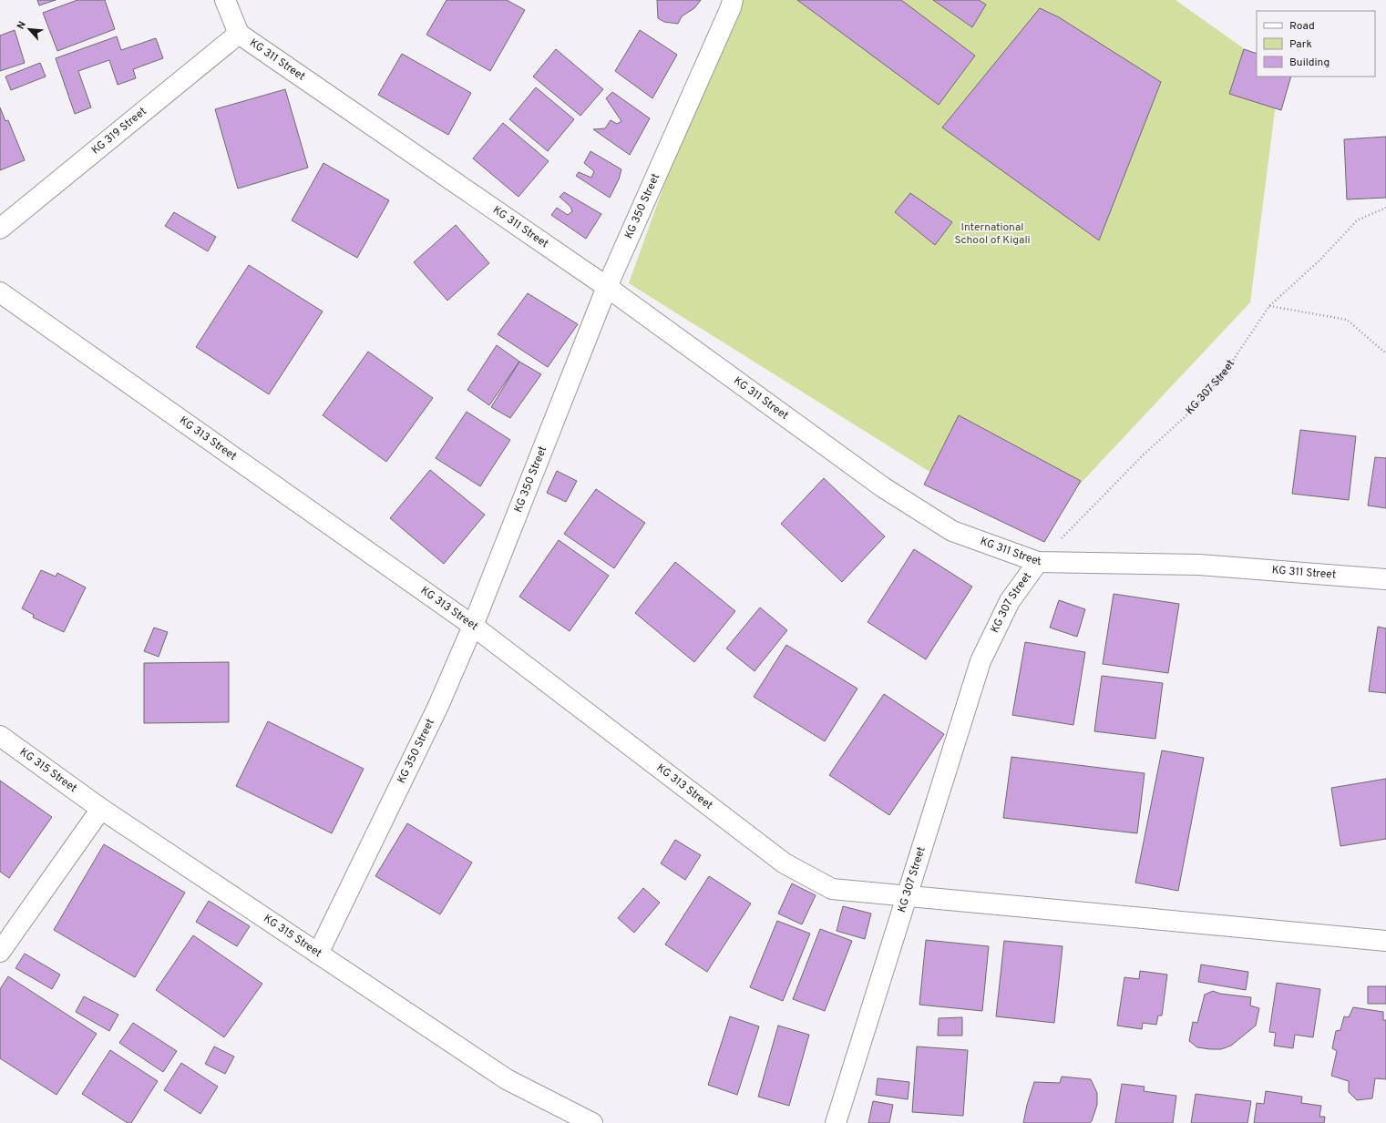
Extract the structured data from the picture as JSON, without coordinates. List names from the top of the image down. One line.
{"streets":{"street":["KG 311 Street","KG 319 Street","KG 350 Street","KG 307 Street","KG 313 Street","KG 315 Street"]},"crossings":[["KG 311 Street","KG 319 Street"],["KG 311 Street","KG 350 Street"],["KG 311 Street","KG 307 Street"],["KG 350 Street","KG 313 Street"],["KG 350 Street","KG 315 Street"],["KG 307 Street","KG 313 Street"]],"parks":["International School of Kigali"],"legend":["Road","Park","Building"],"north":"top left"}
